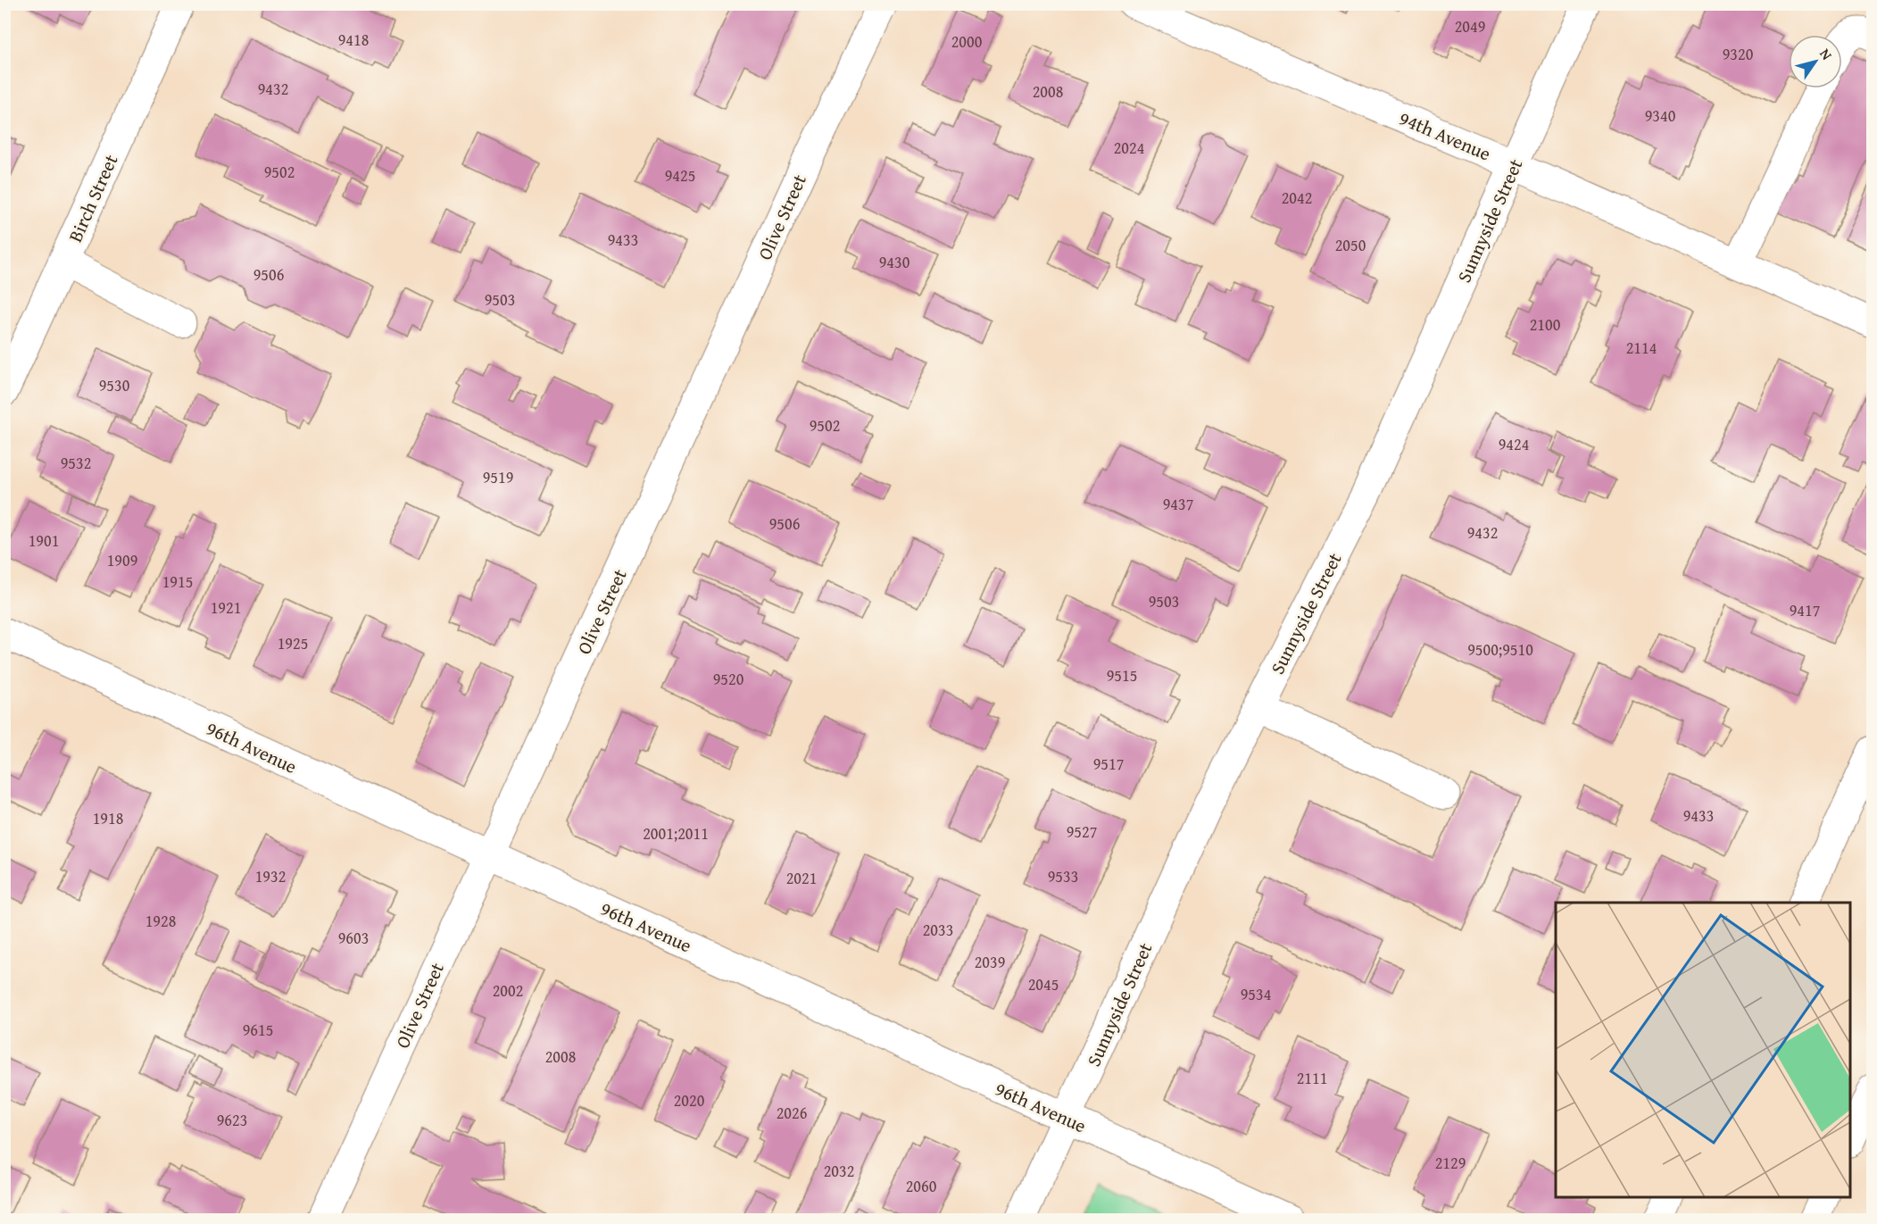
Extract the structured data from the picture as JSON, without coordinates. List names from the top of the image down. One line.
{"streets":{"street":["94th Avenue","Birch Street","Olive Street","Sunnyside Street","96th Avenue"]},"crossings":[["94th Avenue","Sunnyside Street"],["Olive Street","96th Avenue"],["Sunnyside Street","96th Avenue"]],"house_numbers":["2049","9418","2000","9320","9432","2008","9340","2024","9502","9425","2042","9433","2050","9430","9506","9503","2100","2114","9530","9502","9424","9532","9519","9437","9506","9432","1901","1909","1915","9503","1921","9417","1925","9500;9510","9515","9520","9517","9433","1918","9527","2001;2011","1932","9533","2021","1928","2033","9603","2039","2045","2002","9534","9615","2008","2111","2020","2026","9623","2129","2032","2060"],"north":"top right"}
